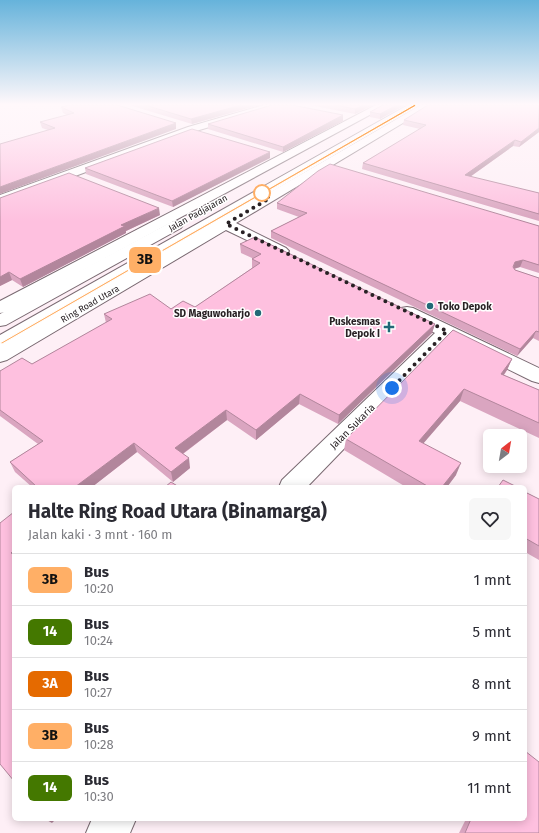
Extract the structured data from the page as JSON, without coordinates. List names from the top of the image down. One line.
{"streets":{"main road":["Jalan Padjajaran","Ring Road Utara","Jalan Sukaria"]},"crossings":[["Jalan Padjajaran","Ring Road Utara"]],"places":{"other":["Toko Depok","SD Maguwoharjo"],"health":["Puskesmas Depok I"]},"lines":["bus line 3B"],"north":"top right","page":{"on_map":"3B","heading":["Halte Ring Road Utara (Binamarga)","Jalan kaki · 3 mnt · 160 m"],"list":[{"mark":"3B","name":"Bus","note":"10:20","value":"1 mnt"},{"mark":"14","name":"Bus","note":"10:24","value":"5 mnt"},{"mark":"3A","name":"Bus","note":"10:27","value":"8 mnt"},{"mark":"3B","name":"Bus","note":"10:28","value":"9 mnt"},{"mark":"14","name":"Bus","note":"10:30","value":"11 mnt"}]}}
